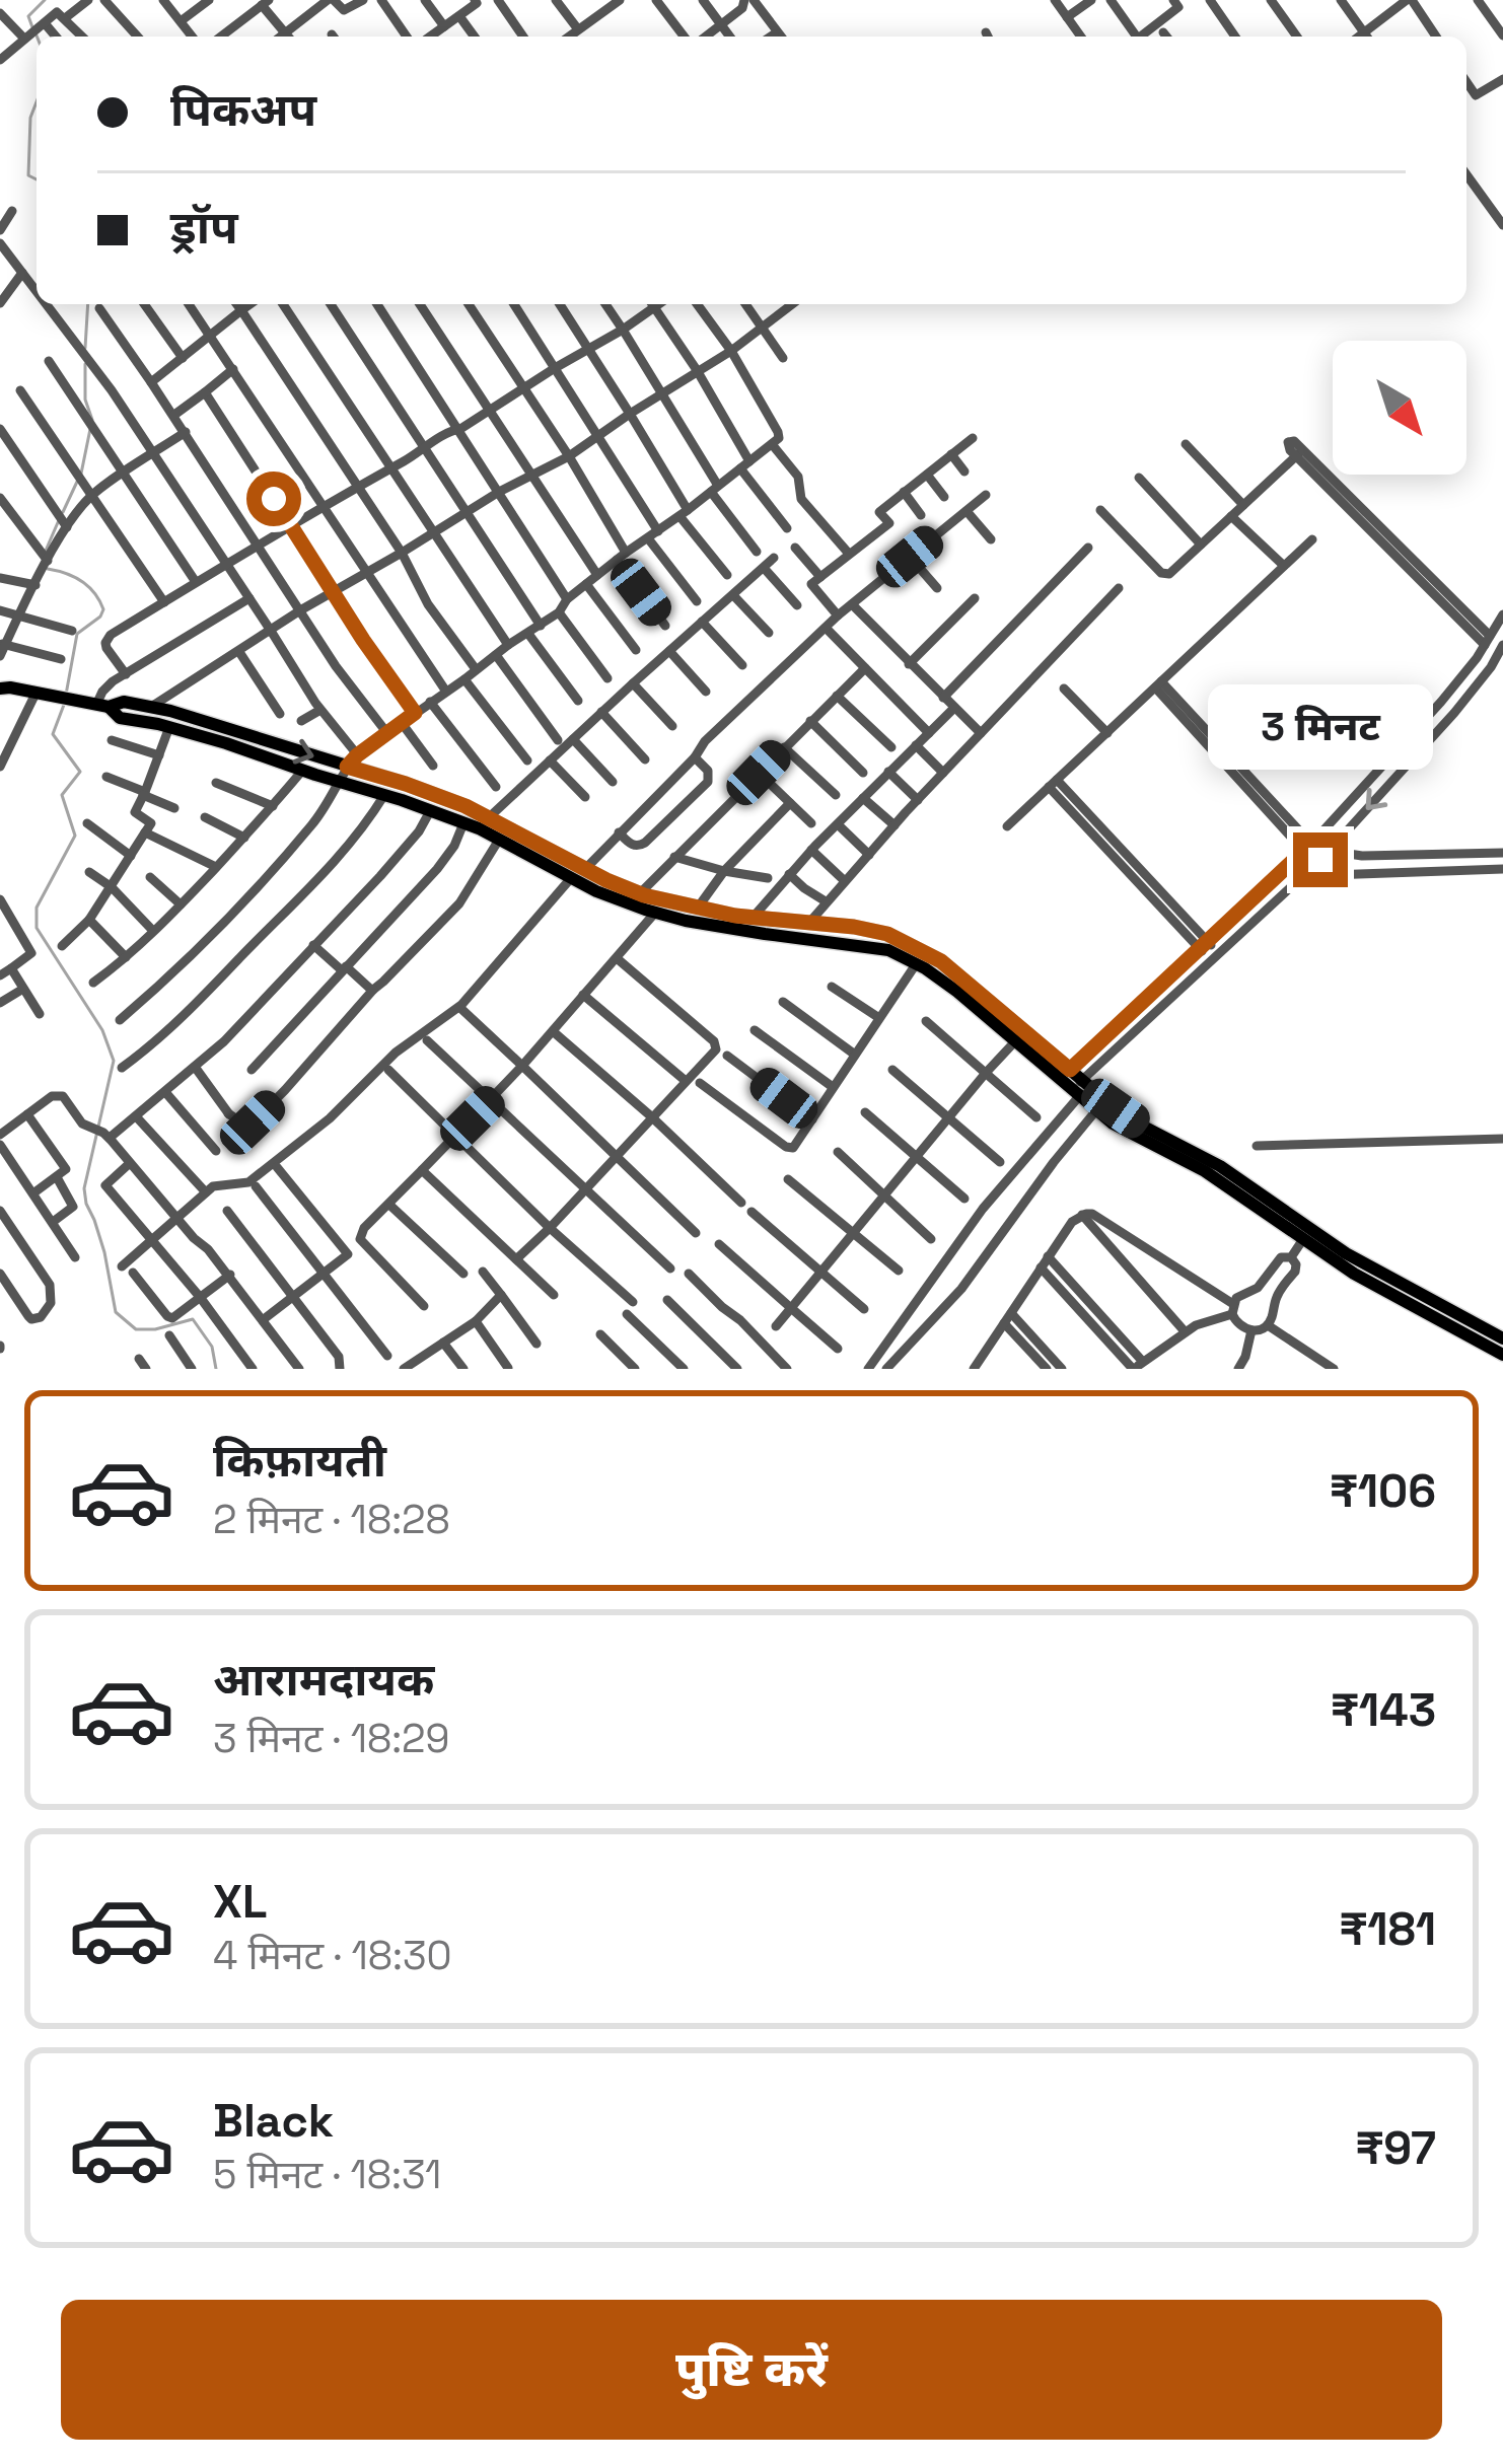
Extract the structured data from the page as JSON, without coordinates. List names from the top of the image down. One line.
{"north":"bottom right","page":{"banner":["पिकअप","ड्रॉप"],"bubble":"3 मिनट","list":[{"name":"किफ़ायती","note":"2 मिनट · 18:28","value":"₹106"},{"name":"आरामदायक","note":"3 मिनट · 18:29","value":"₹143"},{"name":"XL","note":"4 मिनट · 18:30","value":"₹181"},{"name":"Black","note":"5 मिनट · 18:31","value":"₹97"}],"buttons":"पुष्टि करें"}}
